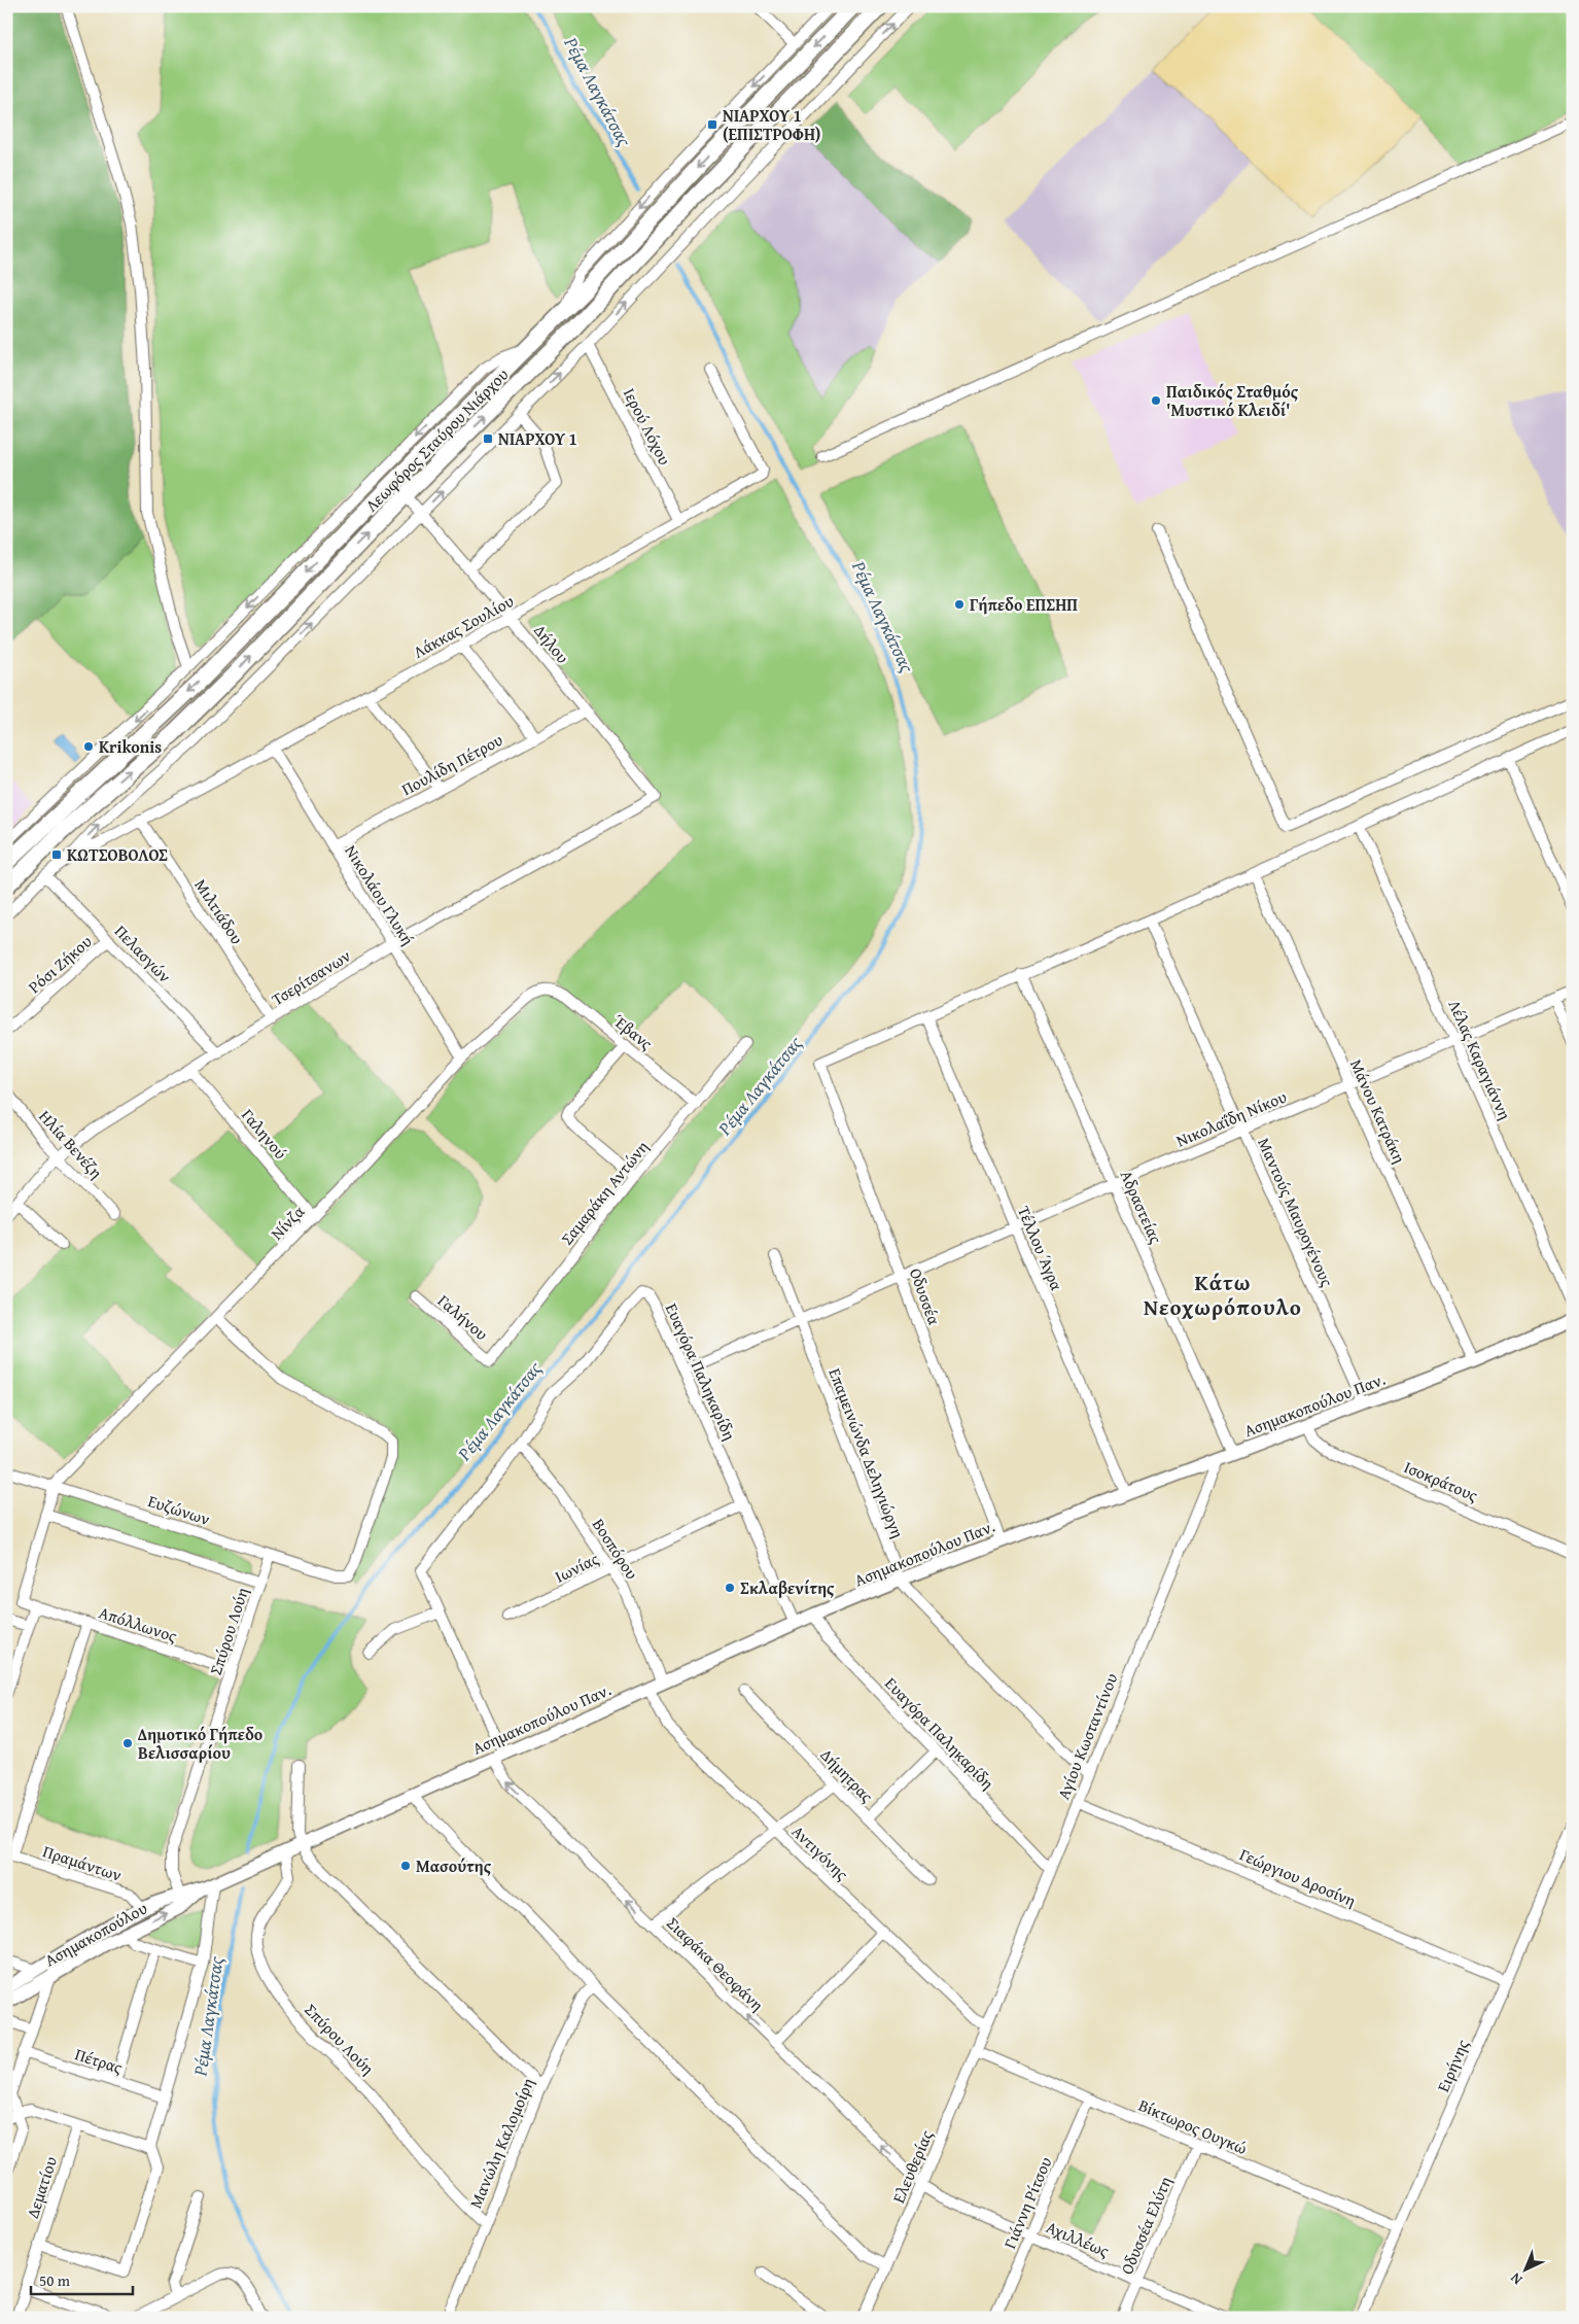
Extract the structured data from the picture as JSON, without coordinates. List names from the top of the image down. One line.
{"streets":{"main road":["Λεωφόρος Σταύρου Νιάρχου"],"street":["Ιερού Λόχου","Λάκκας Σουλίου","Δήλου","Πουλίδη Πέτρου","Νικολάου Γλυκή","Μιλτιάδου","Πελασγών","Ρόσι Ζήκου","Τσερίτσανων","Έβανς","Λέλας Καραγιάννη","Μάνου Κατράκη","Νικολαΐδη Νίκου","Γαληνού","Ηλία Βενέζη","Σαμαράκη Αντώνη","Αδραστείας","Μαντούς Μαυρογένους","Νίνζα","Τέλλου Άγρα","Οδυσσέα","Γαλήνου","Ευαγόρα Παληκαρίδη","Ασημακοπούλου Παν.","Επαμεινώνδα Δεληγιώργη","Ισοκράτους","Ευζώνων","Βοσπόρου","Ιωνίας","Απόλλωνος","Σπύρου Λούη","Αγίου Κωσταντίνου","Δήμητρας","Αντιγόνης","Πραμάντων","Γεώργιου Δροσίνη","Ασημακοπούλου","Σιαφάκα Θεοφάνη","Πέτρας","Ειρήνης","Βίκτωρος Ουγκώ","Μανώλη Καλομοίρη","Ελευθερίας","Δεματίου","Γιάννη Ρίτσου","Οδυσσέα Ελύτη","Αχιλλέως"]},"crossings":[["Ιερού Λόχου","Λάκκας Σουλίου"],["Λεωφόρος Σταύρου Νιάρχου","Δήλου"],["Λάκκας Σουλίου","Δήλου"],["Λάκκας Σουλίου","Νικολάου Γλυκή"],["Λάκκας Σουλίου","Μιλτιάδου"],["Δήλου","Πουλίδη Πέτρου"],["Δήλου","Τσερίτσανων"],["Πουλίδη Πέτρου","Νικολάου Γλυκή"],["Νικολάου Γλυκή","Τσερίτσανων"],["Νικολάου Γλυκή","Νίνζα"],["Μιλτιάδου","Τσερίτσανων"],["Πελασγών","Ρόσι Ζήκου"],["Πελασγών","Τσερίτσανων"],["Τσερίτσανων","Γαληνού"],["Τσερίτσανων","Ηλία Βενέζη"],["Έβανς","Σαμαράκη Αντώνη"],["Έβανς","Νίνζα"],["Λέλας Καραγιάννη","Νικολαΐδη Νίκου"],["Μάνου Κατράκη","Νικολαΐδη Νίκου"],["Μάνου Κατράκη","Ασημακοπούλου Παν."],["Νικολαΐδη Νίκου","Αδραστείας"],["Νικολαΐδη Νίκου","Μαντούς Μαυρογένους"],["Νικολαΐδη Νίκου","Τέλλου Άγρα"],["Νικολαΐδη Νίκου","Οδυσσέα"],["Νικολαΐδη Νίκου","Ευαγόρα Παληκαρίδη"],["Νικολαΐδη Νίκου","Επαμεινώνδα Δεληγιώργη"],["Γαληνού","Νίνζα"],["Σαμαράκη Αντώνη","Γαλήνου"],["Αδραστείας","Ασημακοπούλου Παν."],["Μαντούς Μαυρογένους","Ασημακοπούλου Παν."],["Νίνζα","Ευζώνων"],["Τέλλου Άγρα","Οδυσσέα"],["Τέλλου Άγρα","Ασημακοπούλου Παν."],["Οδυσσέα","Ασημακοπούλου Παν."],["Ευαγόρα Παληκαρίδη","Ασημακοπούλου Παν."],["Ευαγόρα Παληκαρίδη","Βοσπόρου"],["Ευαγόρα Παληκαρίδη","Ιωνίας"],["Ευαγόρα Παληκαρίδη","Αγίου Κωσταντίνου"],["Ευαγόρα Παληκαρίδη","Σιαφάκα Θεοφάνη"],["Ασημακοπούλου Παν.","Επαμεινώνδα Δεληγιώργη"],["Ασημακοπούλου Παν.","Ισοκράτους"],["Ασημακοπούλου Παν.","Βοσπόρου"],["Ασημακοπούλου Παν.","Σπύρου Λούη"],["Ασημακοπούλου Παν.","Αγίου Κωσταντίνου"],["Ασημακοπούλου Παν.","Αντιγόνης"],["Ασημακοπούλου Παν.","Ασημακοπούλου"],["Ασημακοπούλου Παν.","Σιαφάκα Θεοφάνη"],["Επαμεινώνδα Δεληγιώργη","Αγίου Κωσταντίνου"],["Ευζώνων","Σπύρου Λούη"],["Βοσπόρου","Ιωνίας"],["Απόλλωνος","Σπύρου Λούη"],["Σπύρου Λούη","Ασημακοπούλου"],["Σπύρου Λούη","Μανώλη Καλομοίρη"],["Αγίου Κωσταντίνου","Αντιγόνης"],["Αγίου Κωσταντίνου","Γεώργιου Δροσίνη"],["Αγίου Κωσταντίνου","Ελευθερίας"],["Αντιγόνης","Ελευθερίας"],["Πραμάντων","Ασημακοπούλου"],["Γεώργιου Δροσίνη","Ειρήνης"],["Σιαφάκα Θεοφάνη","Ελευθερίας"],["Σιαφάκα Θεοφάνη","Αχιλλέως"],["Ειρήνης","Βίκτωρος Ουγκώ"],["Βίκτωρος Ουγκώ","Ελευθερίας"],["Βίκτωρος Ουγκώ","Γιάννη Ρίτσου"],["Βίκτωρος Ουγκώ","Οδυσσέα Ελύτη"],["Ελευθερίας","Αχιλλέως"],["Γιάννη Ρίτσου","Αχιλλέως"],["Οδυσσέα Ελύτη","Αχιλλέως"]],"districts":["Κάτω Νεοχωρόπουλο"],"water":["Ρέμα Λαγκάτσας"],"places":{"transit":["ΝΙΑΡΧΟΥ 1 (ΕΠΙΣΤΡΟΦΗ)","ΝΙΑΡΧΟΥ 1","ΚΩΤΣΟΒΟΛΟΣ"],"other":["Παιδικός Σταθμός 'Μυστικό Κλειδί'","Γήπεδο ΕΠΣΗΠ","Krikonis","Σκλαβενίτης","Δημοτικό Γήπεδο Βελισσαρίου","Μασούτης"]},"scale_bar":"50 m","north":"bottom left"}
